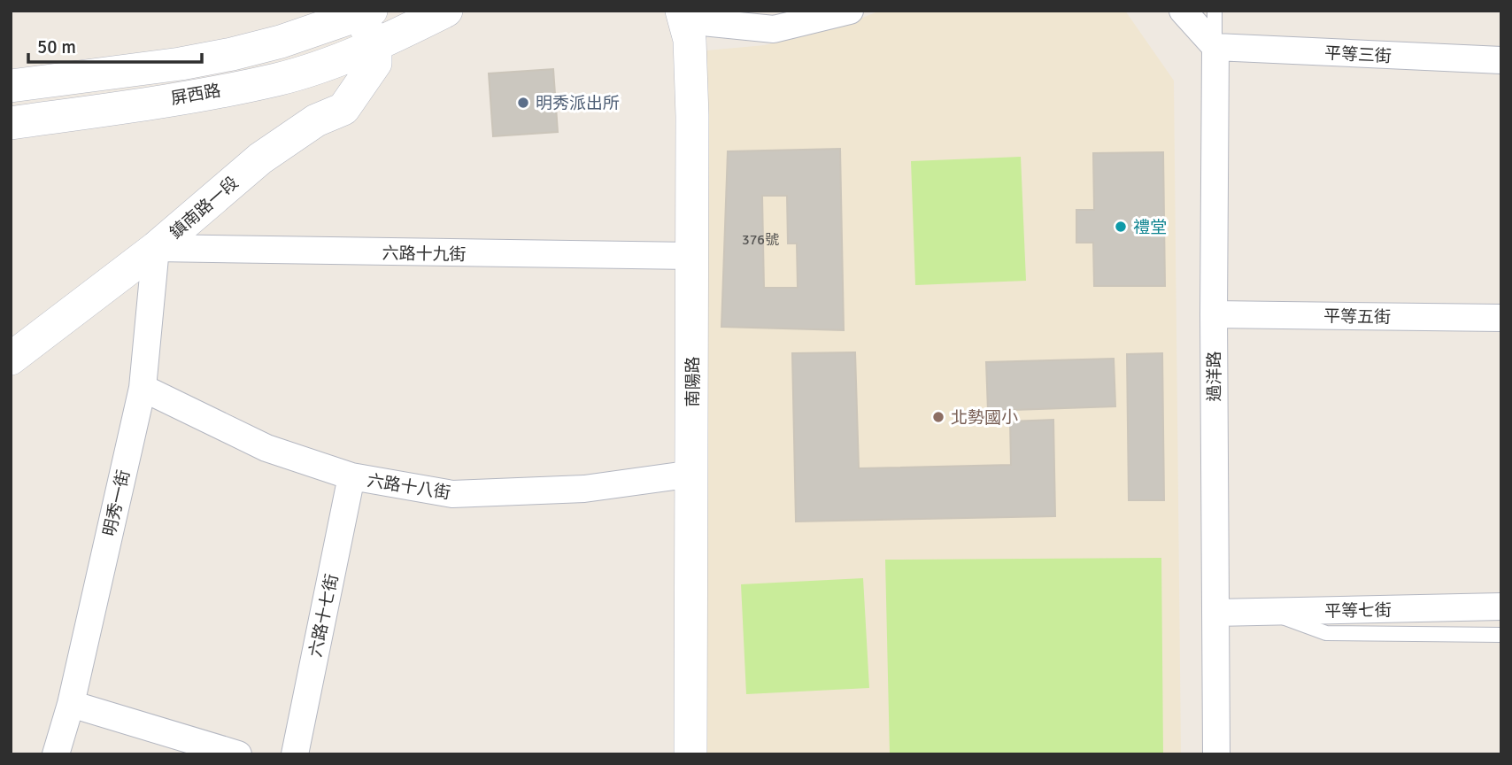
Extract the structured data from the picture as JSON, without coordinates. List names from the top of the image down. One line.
{"streets":{"street":["平等三街","屏西路","鎮南路一段","六路十九街","平等五街","過洋路","南陽路","六路十八街","明秀一街","平等七街","六路十七街"]},"crossings":[["平等三街","過洋路"],["屏西路","鎮南路一段"],["鎮南路一段","六路十九街"],["鎮南路一段","明秀一街"],["六路十九街","南陽路"],["六路十九街","明秀一街"],["平等五街","過洋路"],["過洋路","平等七街"],["南陽路","六路十八街"],["六路十八街","明秀一街"],["六路十八街","六路十七街"]],"places":["明秀派出所","禮堂","北勢國小"],"house_numbers":["376號"],"scale_bar":"50 m"}
